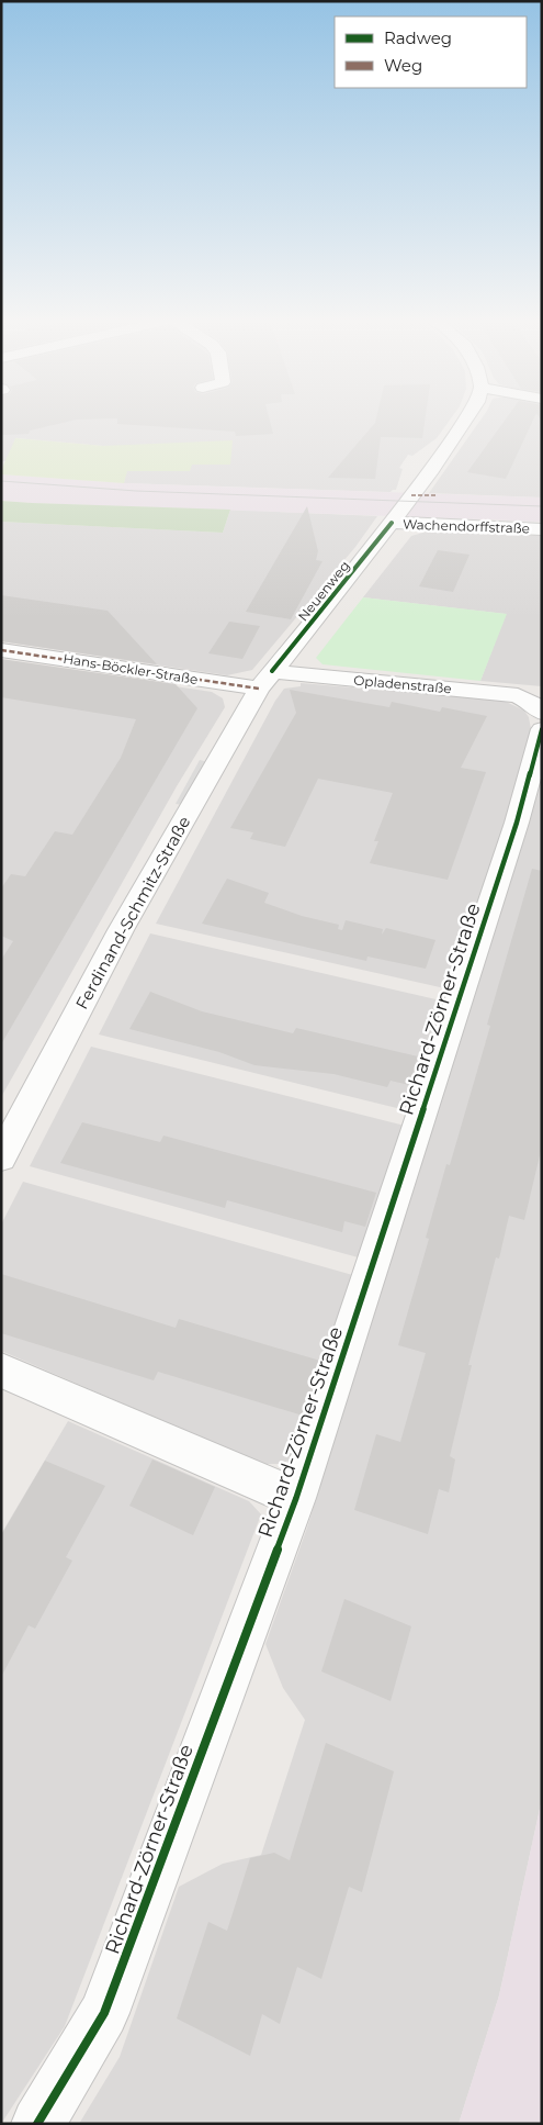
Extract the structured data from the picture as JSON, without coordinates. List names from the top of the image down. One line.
{"streets":{"street":["Wachendorffstraße","Neuenweg","Hans-Böckler-Straße","Opladenstraße","Ferdinand-Schmitz-Straße","Richard-Zörner-Straße"]},"crossings":[["Wachendorffstraße","Neuenweg"],["Neuenweg","Hans-Böckler-Straße"],["Neuenweg","Opladenstraße"],["Neuenweg","Ferdinand-Schmitz-Straße"],["Hans-Böckler-Straße","Opladenstraße"],["Hans-Böckler-Straße","Ferdinand-Schmitz-Straße"],["Opladenstraße","Ferdinand-Schmitz-Straße"],["Opladenstraße","Richard-Zörner-Straße"]],"legend":["Radweg","Weg"]}
